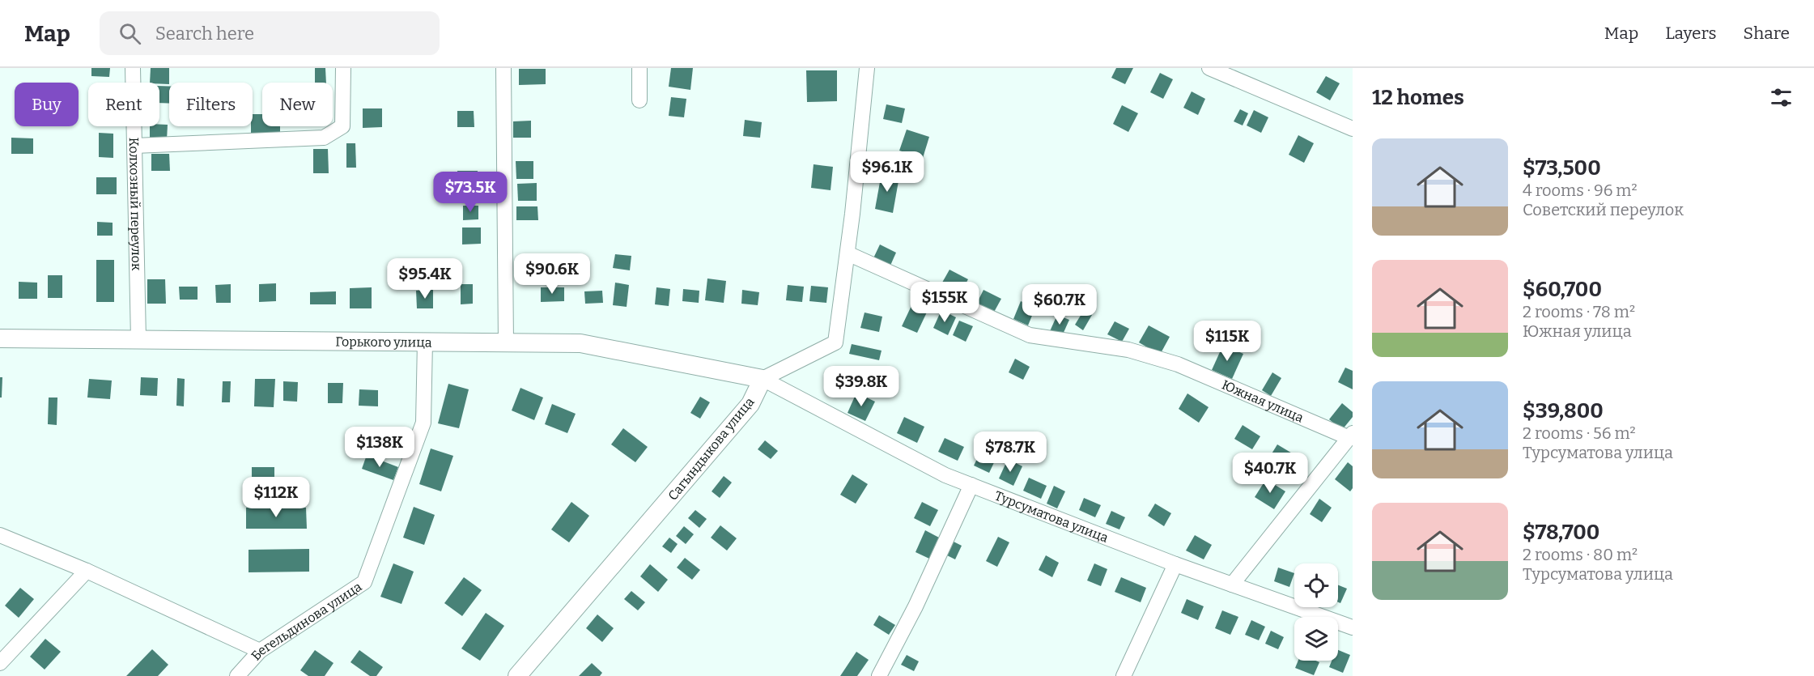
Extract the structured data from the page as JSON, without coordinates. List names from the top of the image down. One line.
{"streets":{"street":["Колхозный переулок","Горького улица","Южная улица","Сагындыкова улица","Турсуматова улица","Бегельдинова улица"]},"crossings":[["Колхозный переулок","Горького улица"],["Горького улица","Сагындыкова улица"],["Горького улица","Турсуматова улица"],["Горького улица","Бегельдинова улица"],["Сагындыкова улица","Турсуматова улица"]],"page":{"header":"Map","search":"Search here","nav":["Map","Layers","Share"],"heading":"12 homes","chip":["Buy","Rent","Filters","New"],"list":[{"name":"$73,500","note":"4 rooms · 96 m² · Советский переулок"},{"name":"$60,700","note":"2 rooms · 78 m² · Южная улица"},{"name":"$39,800","note":"2 rooms · 56 m² · Турсуматова улица"},{"name":"$78,700","note":"2 rooms · 80 m² · Турсуматова улица"}],"price":["$96.1K","$73.5K","$90.6K","$95.4K","$155K","$60.7K","$115K","$39.8K","$138K","$78.7K","$40.7K","$112K"]}}
